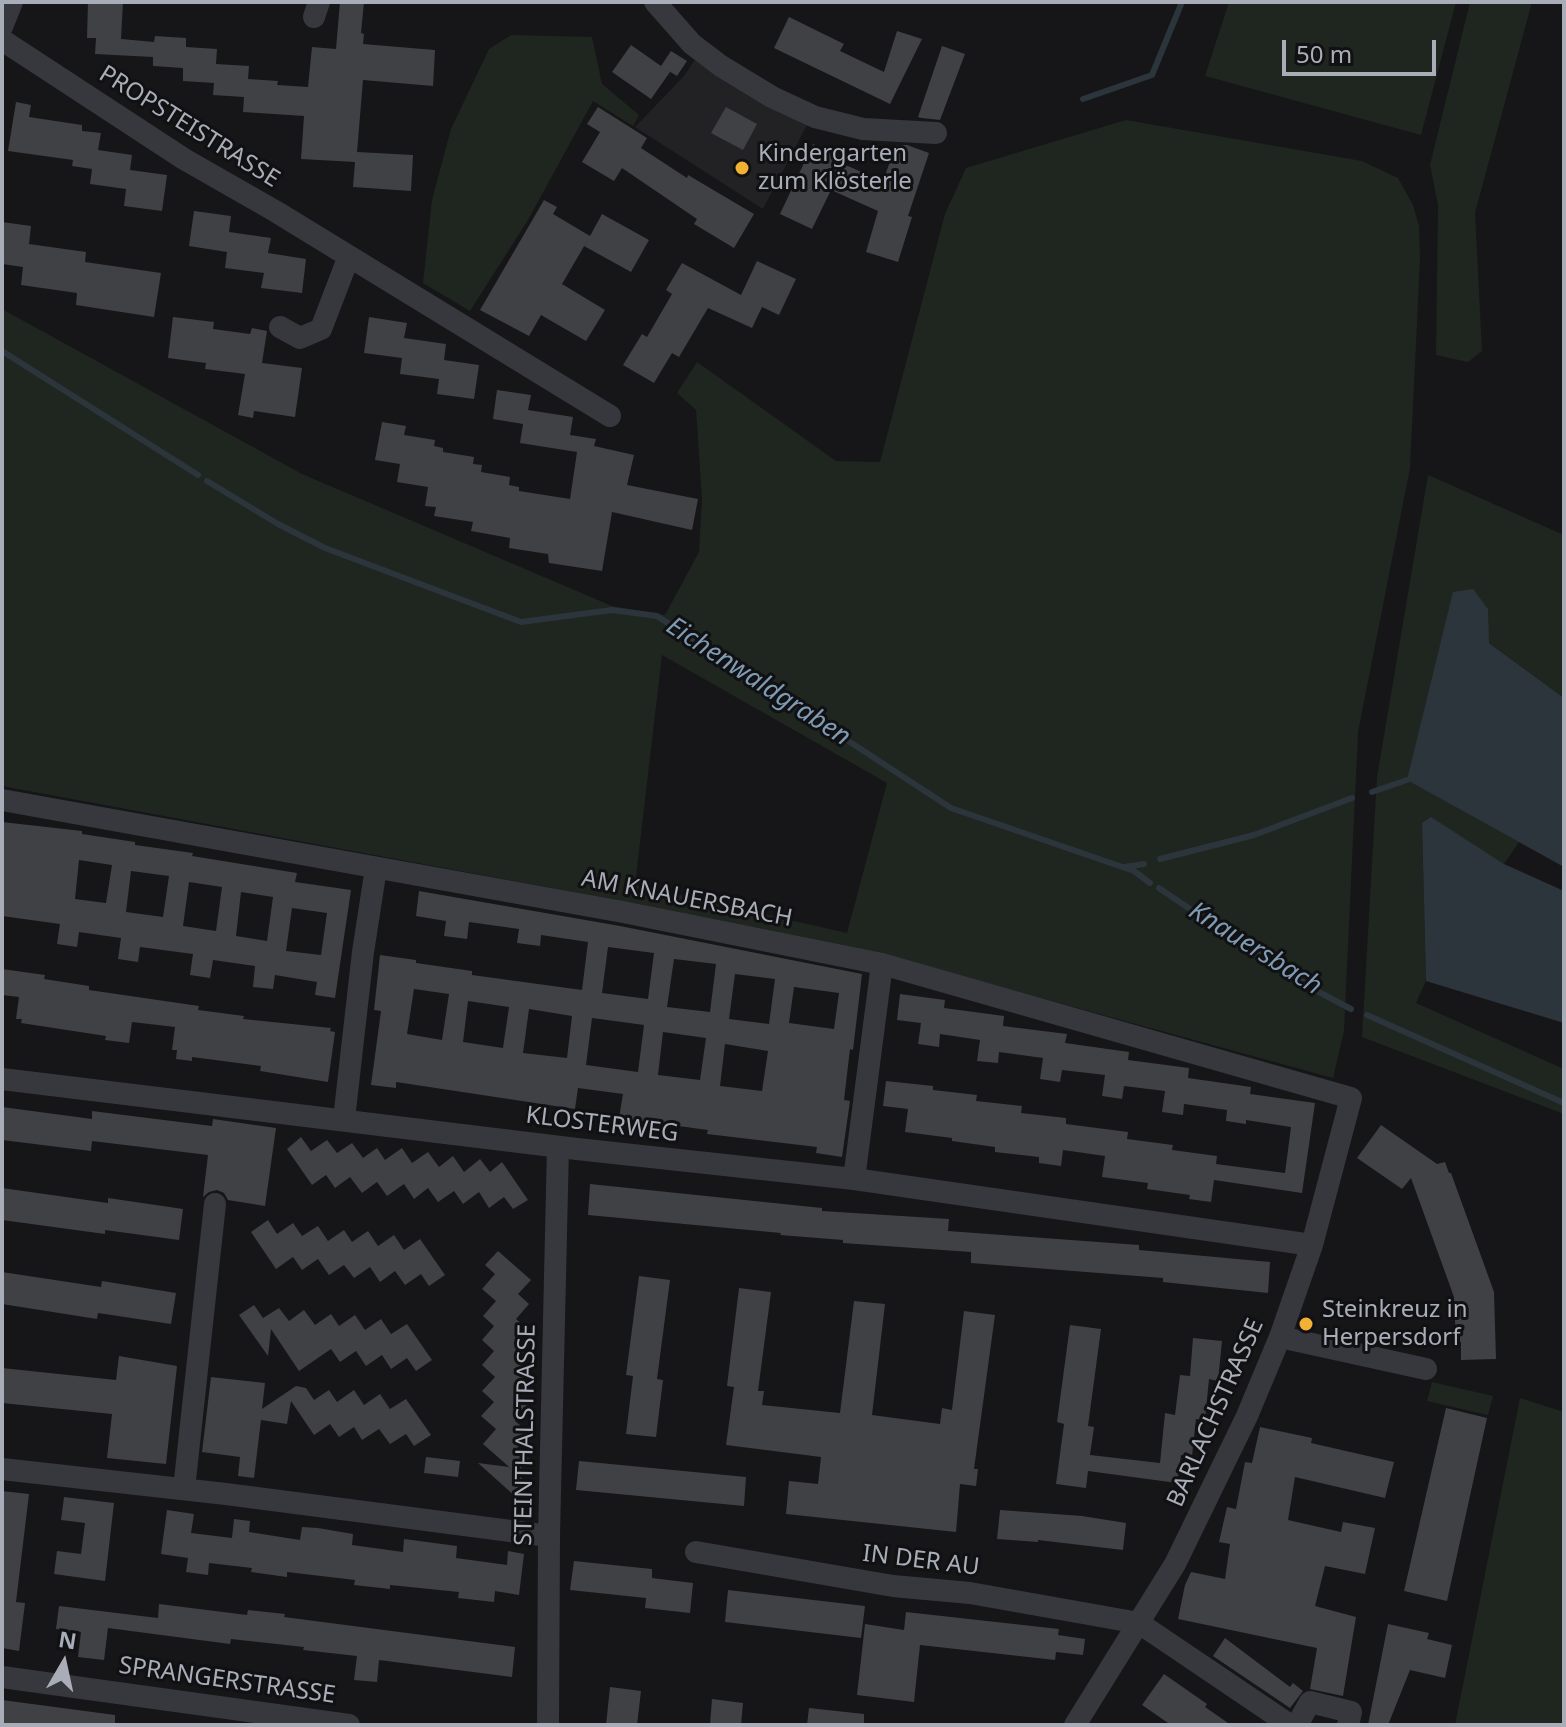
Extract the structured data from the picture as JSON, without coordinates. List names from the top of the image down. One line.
{"streets":{"street":["PROPSTEISTRASSE","AM KNAUERSBACH","KLOSTERWEG","BARLACHSTRASSE","STEINTHALSTRASSE","IN DER AU","SPRANGERSTRASSE"]},"crossings":[["AM KNAUERSBACH","BARLACHSTRASSE"],["KLOSTERWEG","BARLACHSTRASSE"],["KLOSTERWEG","STEINTHALSTRASSE"],["BARLACHSTRASSE","IN DER AU"]],"water":["Eichenwaldgraben","Knauersbach"],"places":["Kindergarten zum Klösterle","Steinkreuz in Herpersdorf"],"scale_bar":"50 m","north":"top"}
